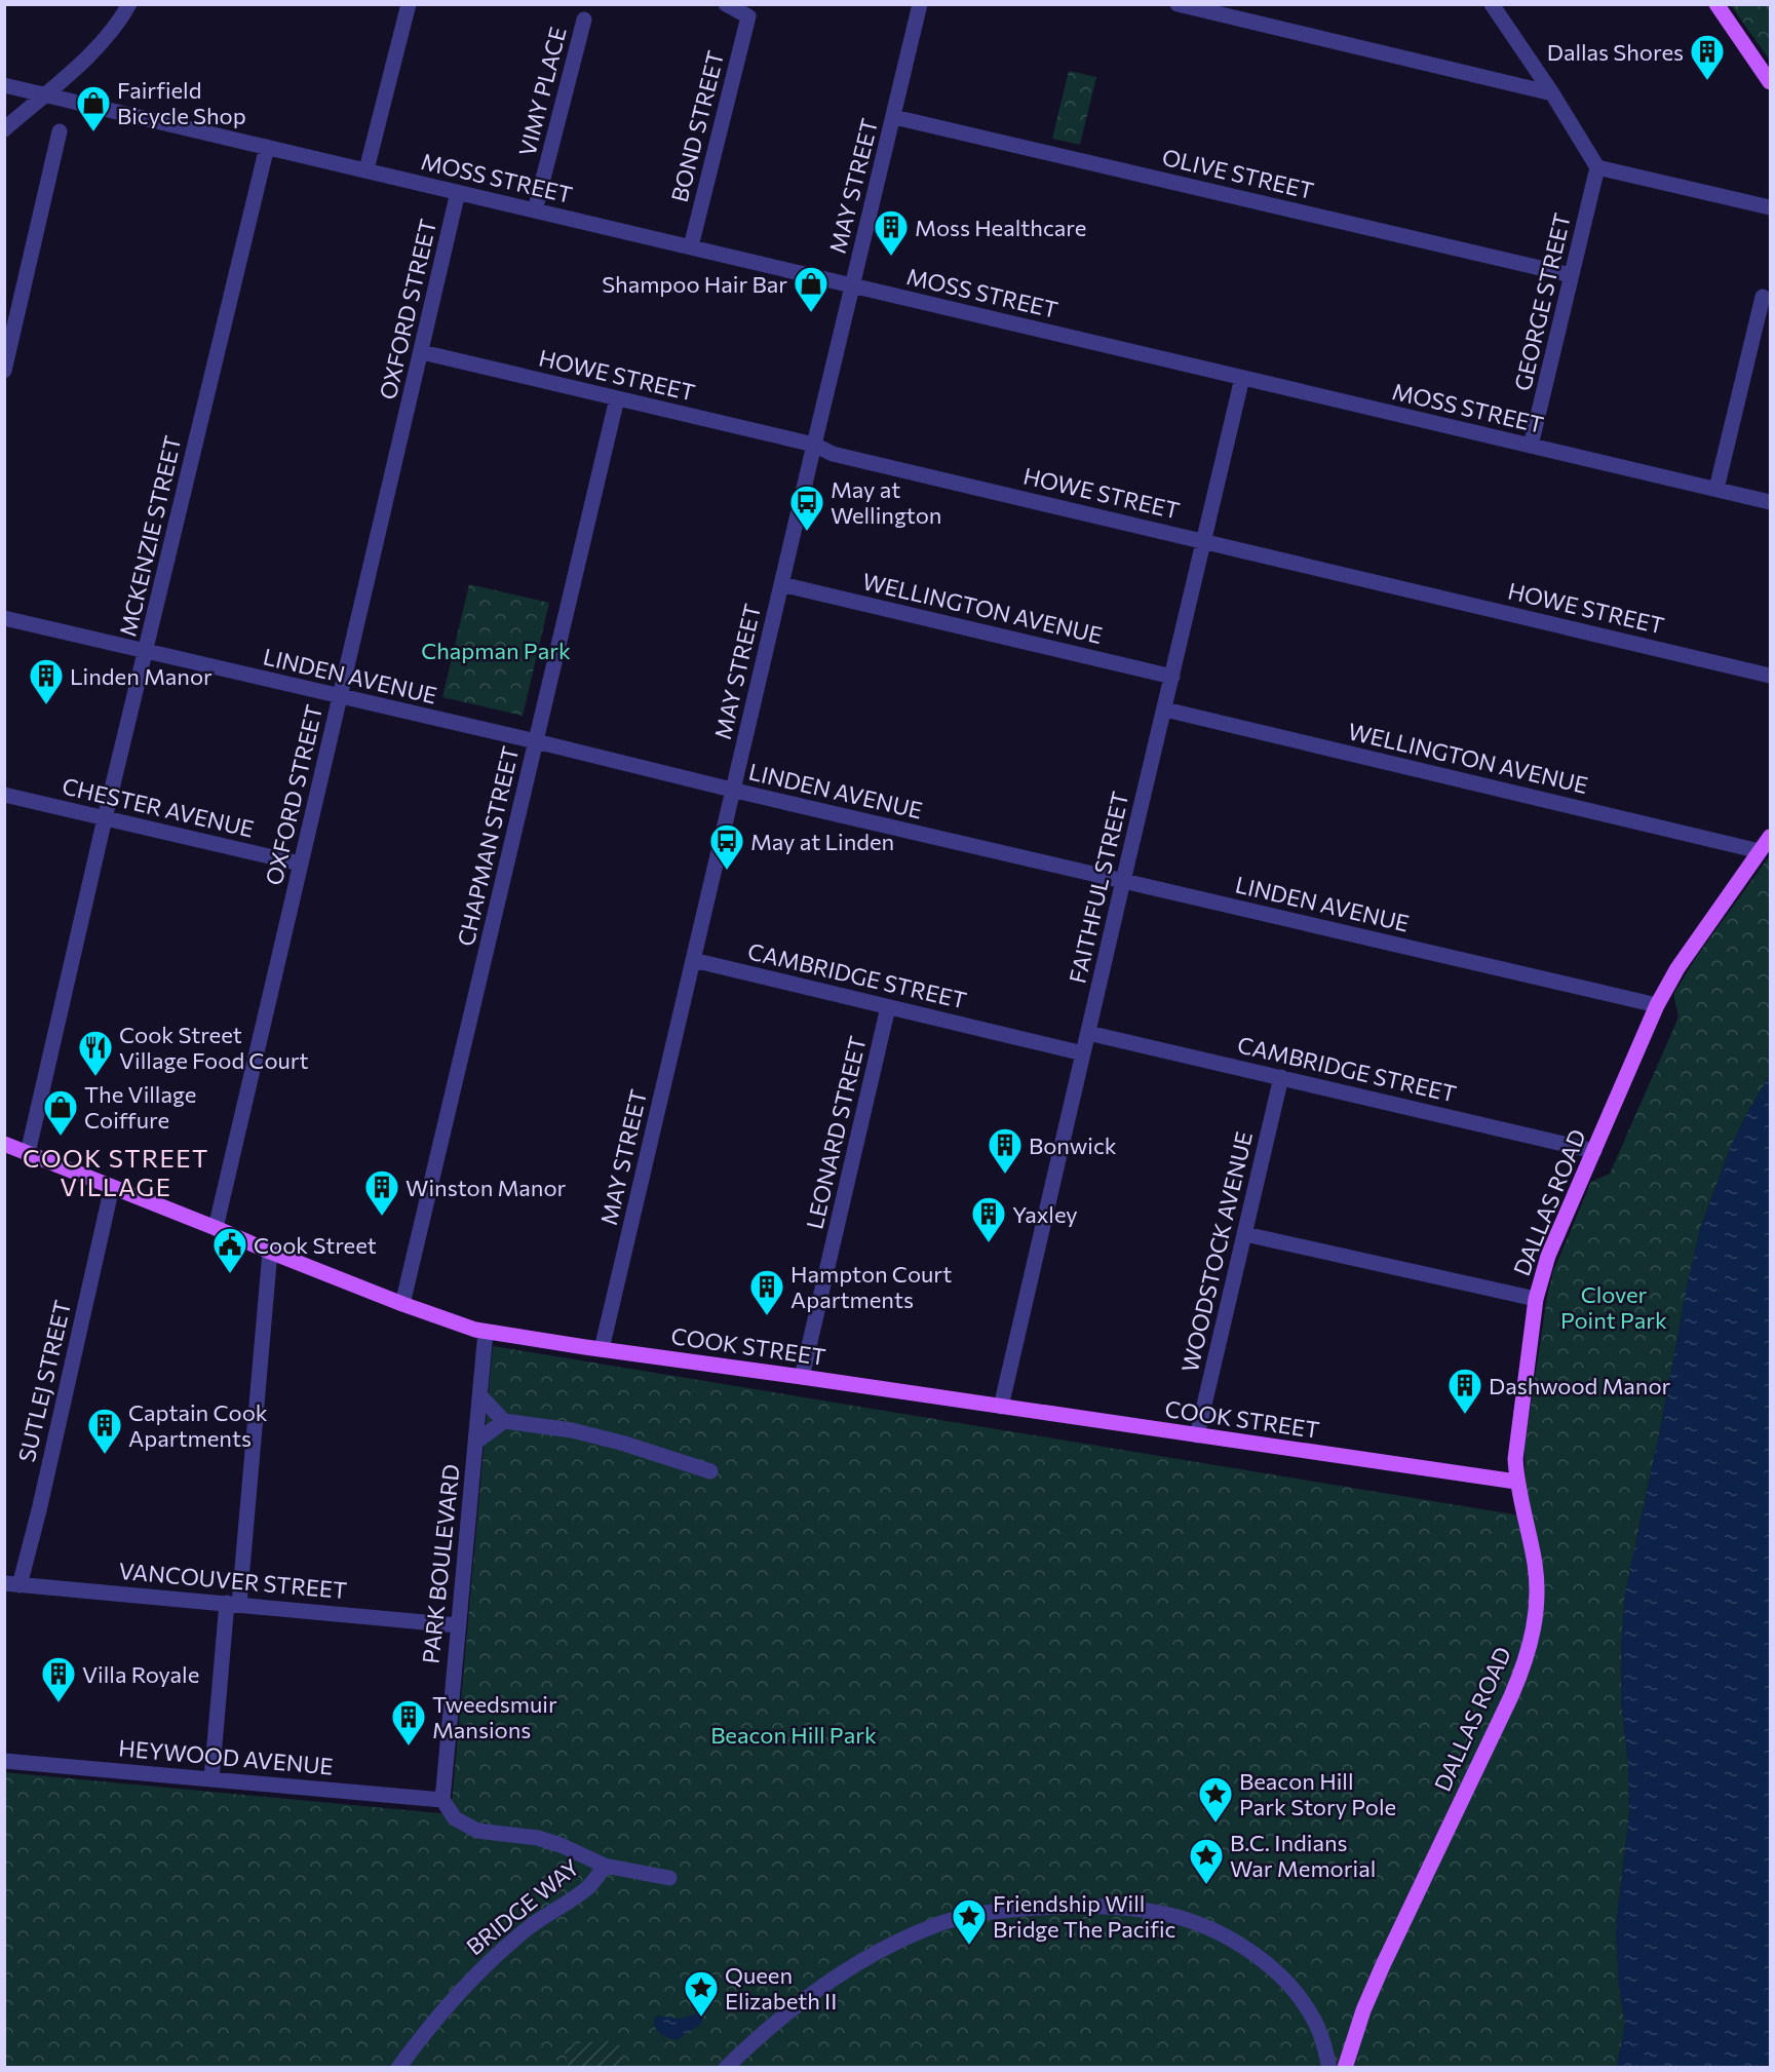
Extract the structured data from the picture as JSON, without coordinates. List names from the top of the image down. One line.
{"streets":{"main road":["DALLAS ROAD","COOK STREET"],"street":["VIMY PLACE","BOND STREET","OLIVE STREET","MOSS STREET","MAY STREET","GEORGE STREET","OXFORD STREET","HOWE STREET","MCKENZIE STREET","WELLINGTON AVENUE","LINDEN AVENUE","CHESTER AVENUE","CHAPMAN STREET","FAITHFUL STREET","CAMBRIDGE STREET","LEONARD STREET","WOODSTOCK AVENUE","SUTLEJ STREET","PARK BOULEVARD","VANCOUVER STREET","HEYWOOD AVENUE","BRIDGE WAY"]},"crossings":[["VIMY PLACE","MOSS STREET"],["BOND STREET","MOSS STREET"],["OLIVE STREET","MAY STREET"],["OLIVE STREET","GEORGE STREET"],["MOSS STREET","MAY STREET"],["MOSS STREET","GEORGE STREET"],["MOSS STREET","OXFORD STREET"],["MOSS STREET","MCKENZIE STREET"],["MOSS STREET","FAITHFUL STREET"],["MAY STREET","HOWE STREET"],["MAY STREET","WELLINGTON AVENUE"],["MAY STREET","LINDEN AVENUE"],["MAY STREET","CAMBRIDGE STREET"],["MAY STREET","COOK STREET"],["OXFORD STREET","HOWE STREET"],["OXFORD STREET","LINDEN AVENUE"],["OXFORD STREET","CHESTER AVENUE"],["OXFORD STREET","COOK STREET"],["HOWE STREET","CHAPMAN STREET"],["HOWE STREET","FAITHFUL STREET"],["MCKENZIE STREET","LINDEN AVENUE"],["MCKENZIE STREET","CHESTER AVENUE"],["MCKENZIE STREET","COOK STREET"],["WELLINGTON AVENUE","FAITHFUL STREET"],["WELLINGTON AVENUE","DALLAS ROAD"],["LINDEN AVENUE","CHAPMAN STREET"],["LINDEN AVENUE","FAITHFUL STREET"],["LINDEN AVENUE","DALLAS ROAD"],["CHAPMAN STREET","COOK STREET"],["FAITHFUL STREET","CAMBRIDGE STREET"],["FAITHFUL STREET","COOK STREET"],["CAMBRIDGE STREET","LEONARD STREET"],["CAMBRIDGE STREET","DALLAS ROAD"],["CAMBRIDGE STREET","WOODSTOCK AVENUE"],["LEONARD STREET","COOK STREET"],["DALLAS ROAD","COOK STREET"],["WOODSTOCK AVENUE","COOK STREET"],["COOK STREET","SUTLEJ STREET"],["COOK STREET","PARK BOULEVARD"],["SUTLEJ STREET","VANCOUVER STREET"],["PARK BOULEVARD","VANCOUVER STREET"],["PARK BOULEVARD","HEYWOOD AVENUE"]],"districts":["COOK STREET VILLAGE"],"parks":["Chapman Park","Clover Point Park","Beacon Hill Park"],"places":{"building":["Dallas Shores","Moss Healthcare","Linden Manor","Bonwick","Winston Manor","Yaxley","Hampton Court Apartments","Dashwood Manor","Captain Cook Apartments","Villa Royale","Tweedsmuir Mansions"],"shop":["Fairfield Bicycle Shop","Shampoo Hair Bar","The Village Coiffure"],"bus stop":["May at Wellington","May at Linden"],"restaurant":["Cook Street Village Food Court"],"public building":["Cook Street"],"place":["Beacon Hill Park Story Pole","B.C. Indians War Memorial","Friendship Will Bridge The Pacific","Queen Elizabeth II"]}}
